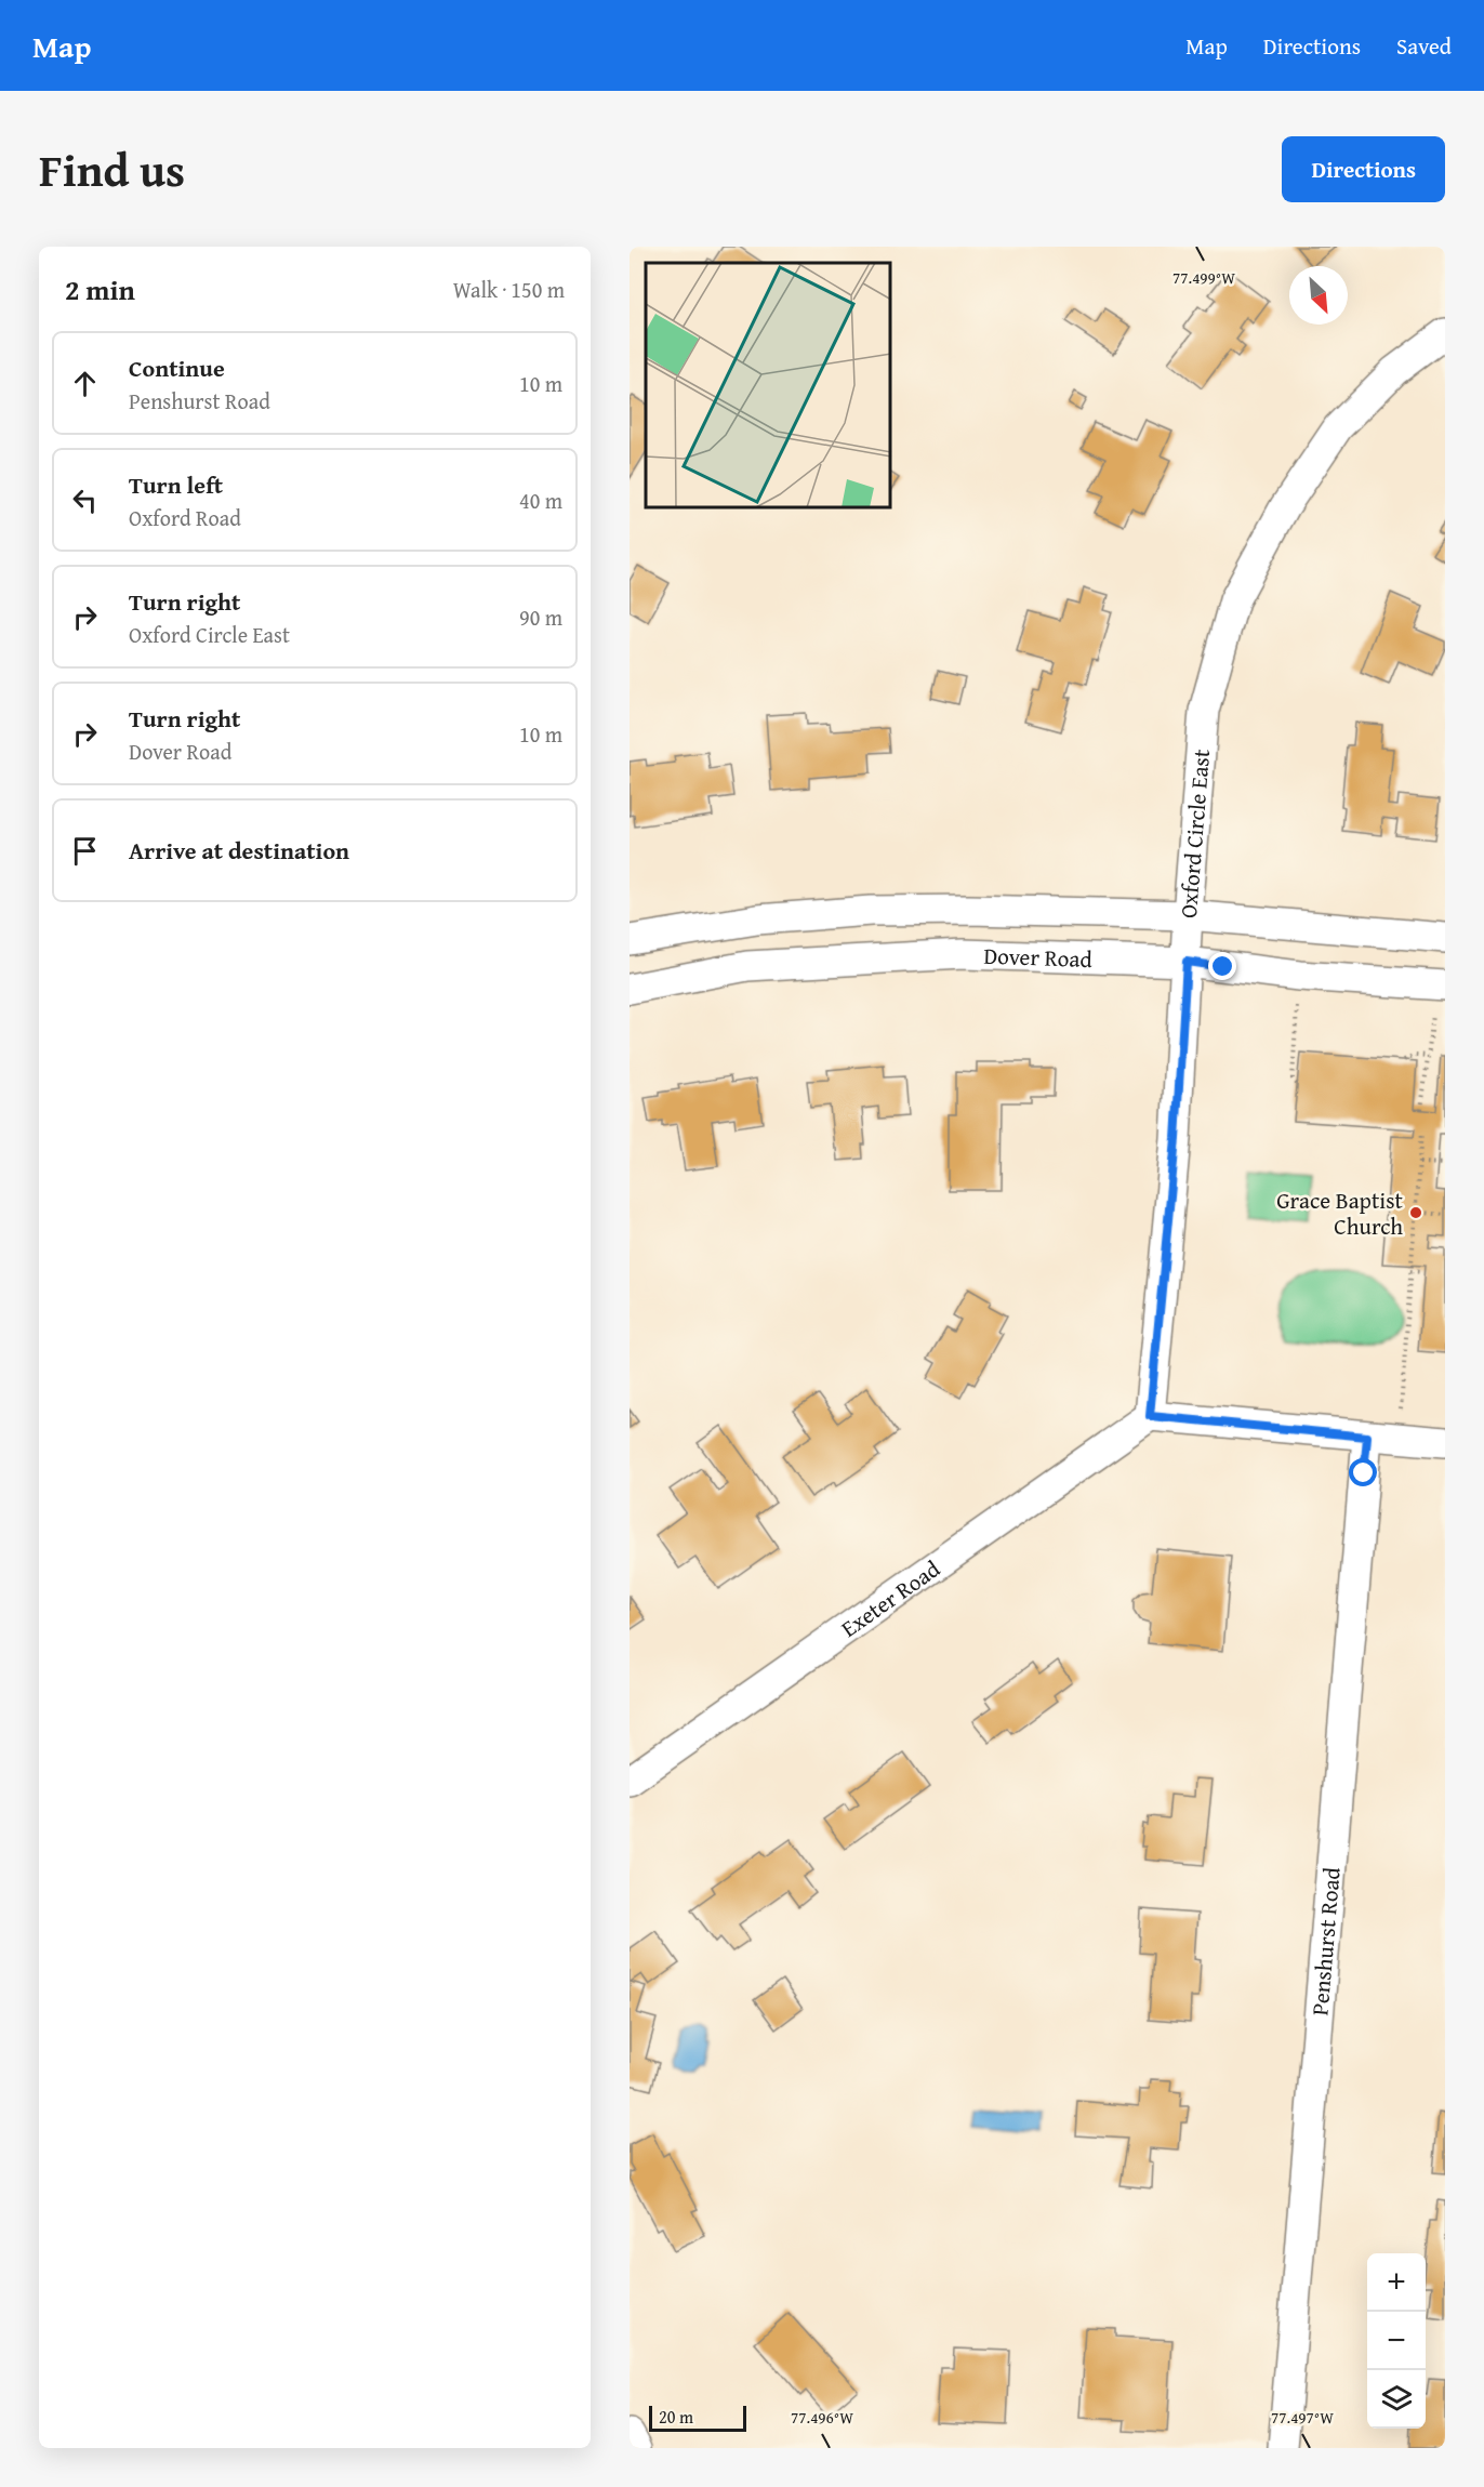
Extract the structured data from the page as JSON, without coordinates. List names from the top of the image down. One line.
{"streets":{"street":["Oxford Circle East","Dover Road","Exeter Road","Penshurst Road"]},"crossings":[["Oxford Circle East","Dover Road"],["Oxford Circle East","Exeter Road"]],"places":["Grace Baptist Church"],"scale_bar":"20 m","north":"bottom right","page":{"header":"Map","nav":["Map","Directions","Saved"],"title":"Find us","buttons":"Directions","heading":["2 min","Walk · 150 m"],"list":[["Continue","Penshurst Road","10 m"],["Turn left","Oxford Road","40 m"],["Turn right","Oxford Circle East","90 m"],["Turn right","Dover Road","10 m"],"Arrive at destination"],"map_buttons":["+","−"],"scale":"20 m"},"coordinates":["77.499°W","77.496°W","77.497°W"]}
